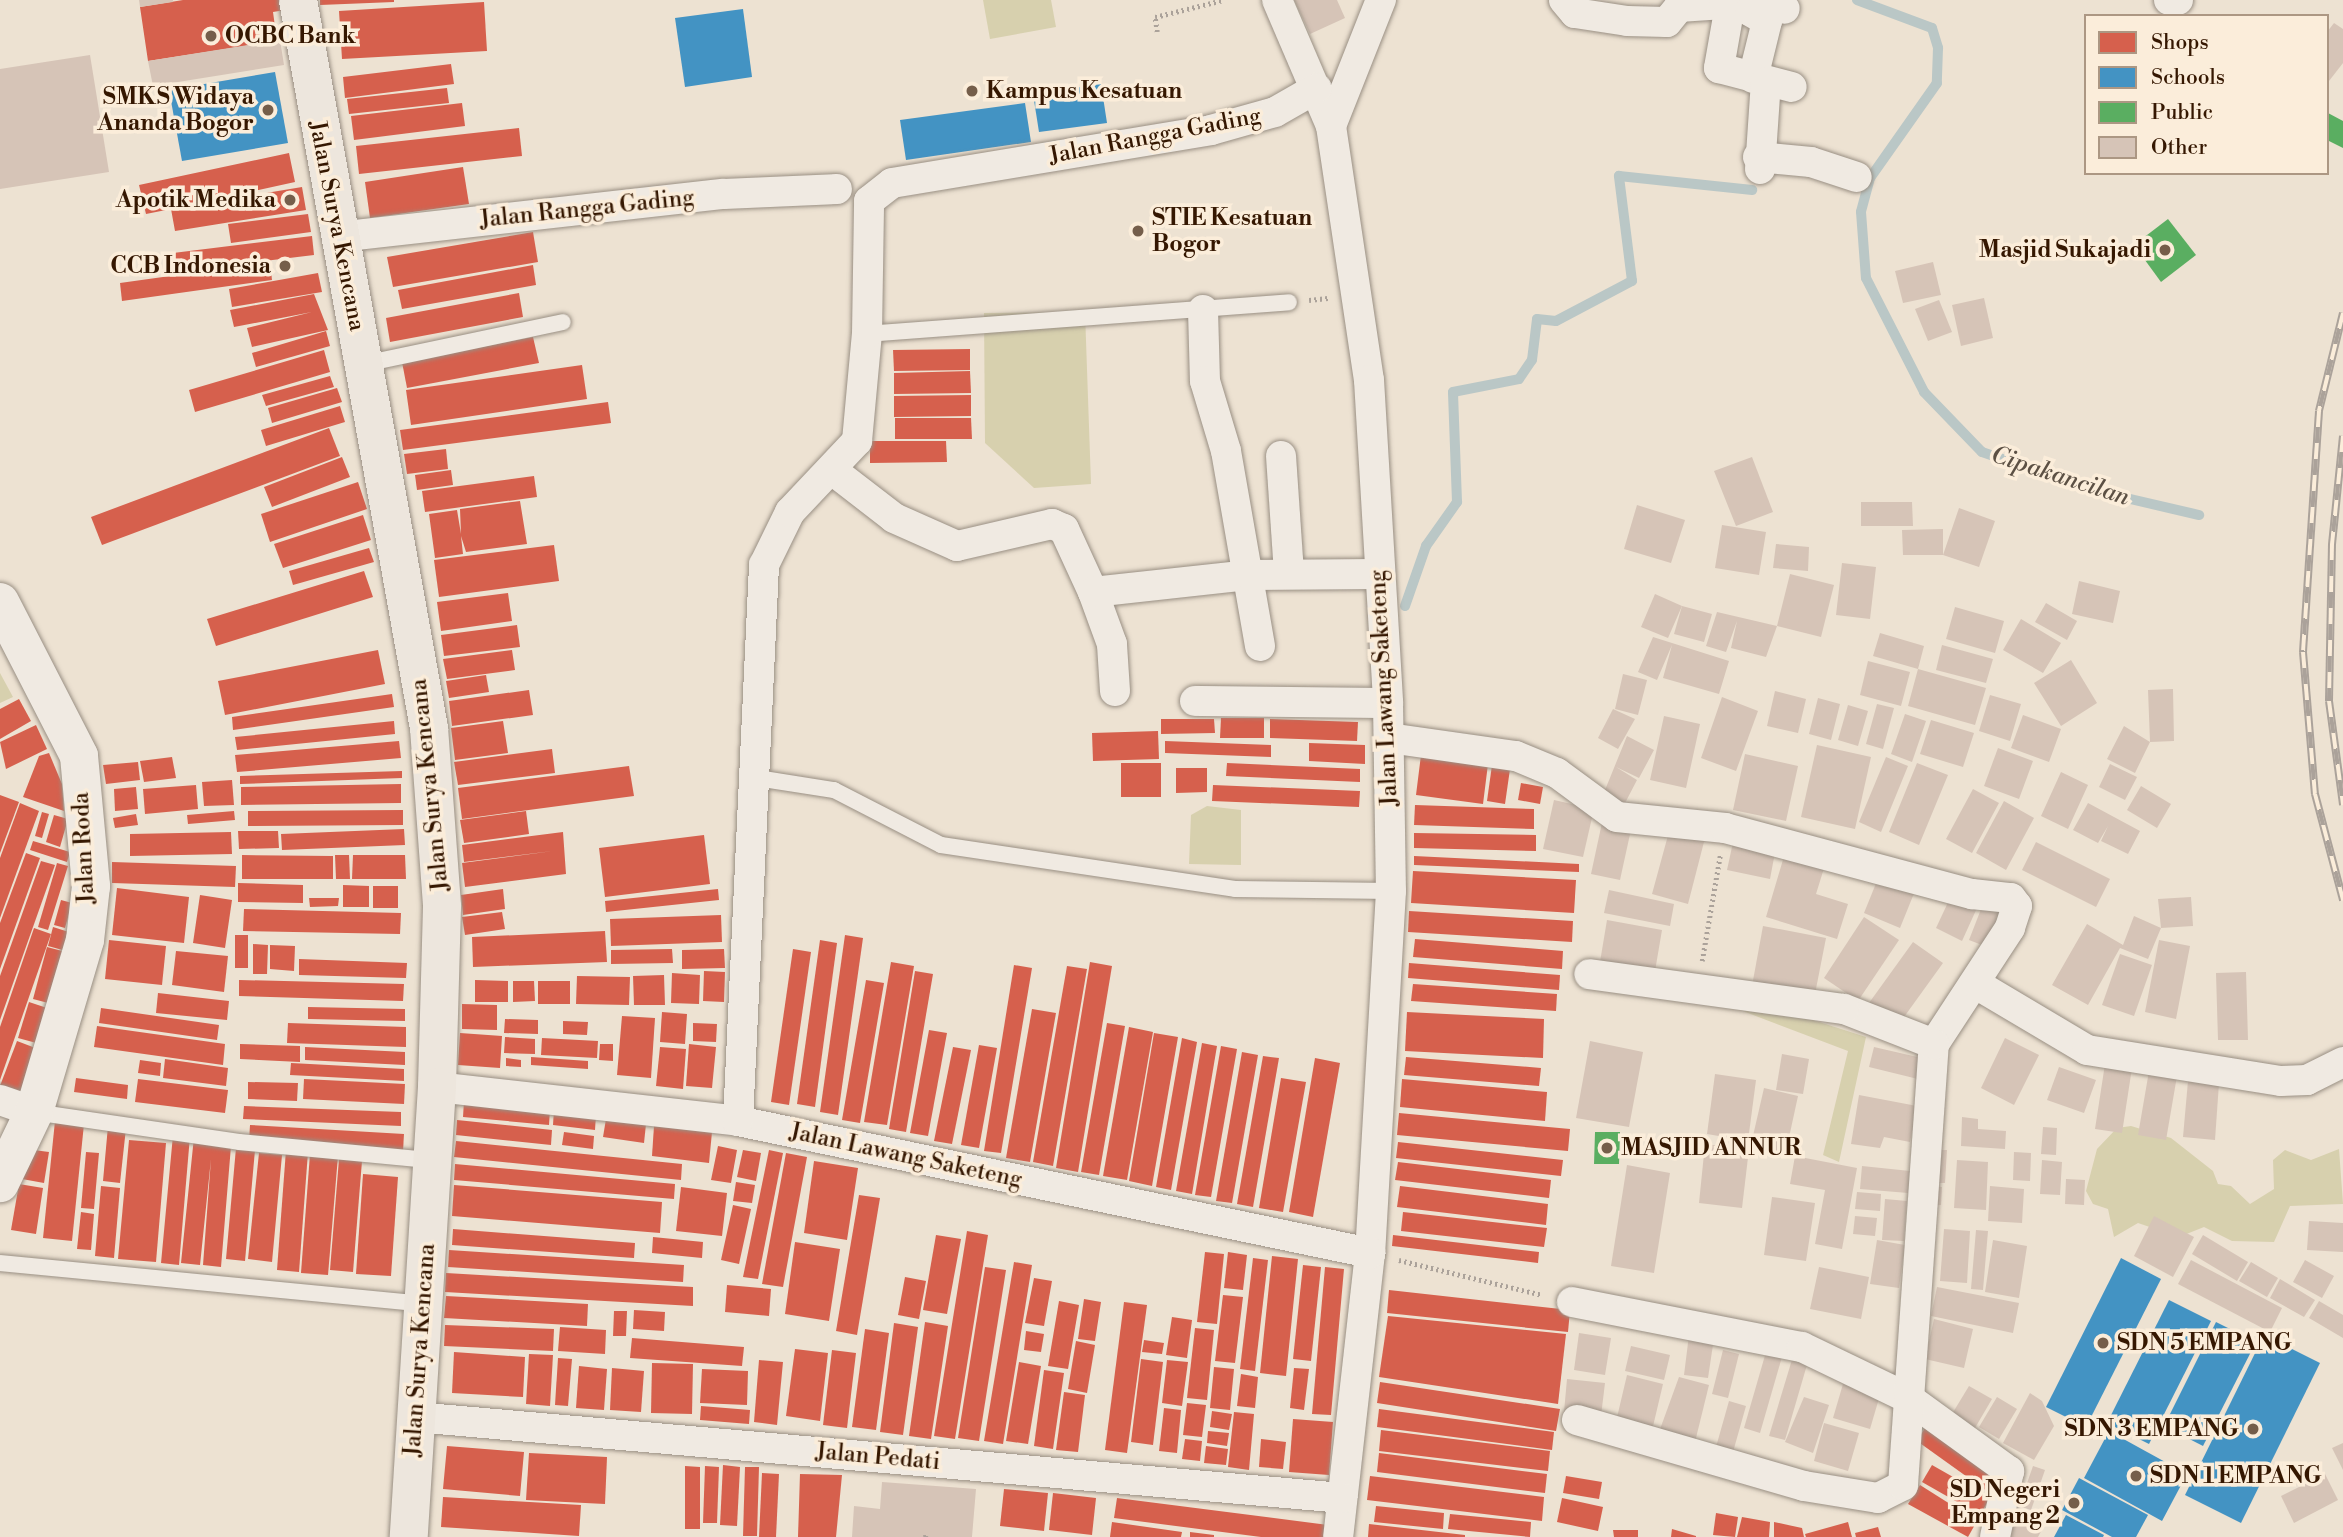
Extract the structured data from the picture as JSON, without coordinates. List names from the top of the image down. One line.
{"streets":{"main road":["Jalan Surya Kencana"],"street":["Jalan Rangga Gading","Jalan Lawang Saketeng","Jalan Roda","Jalan Pedati"]},"crossings":[["Jalan Rangga Gading","Jalan Surya Kencana"],["Jalan Surya Kencana","Jalan Lawang Saketeng"],["Jalan Surya Kencana","Jalan Pedati"],["Jalan Lawang Saketeng","Jalan Pedati"]],"water":["Cipakancilan"],"places":["OCBC Bank","Kampus Kesatuan","SMKS Widaya Ananda Bogor","Apotik Medika","STIE Kesatuan Bogor","Masjid Sukajadi","CCB Indonesia","MASJID ANNUR","SDN 5 EMPANG","SDN 3 EMPANG","SDN 1 EMPANG","SD Negeri Empang 2"],"legend":["Shops","Schools","Public","Other"]}
